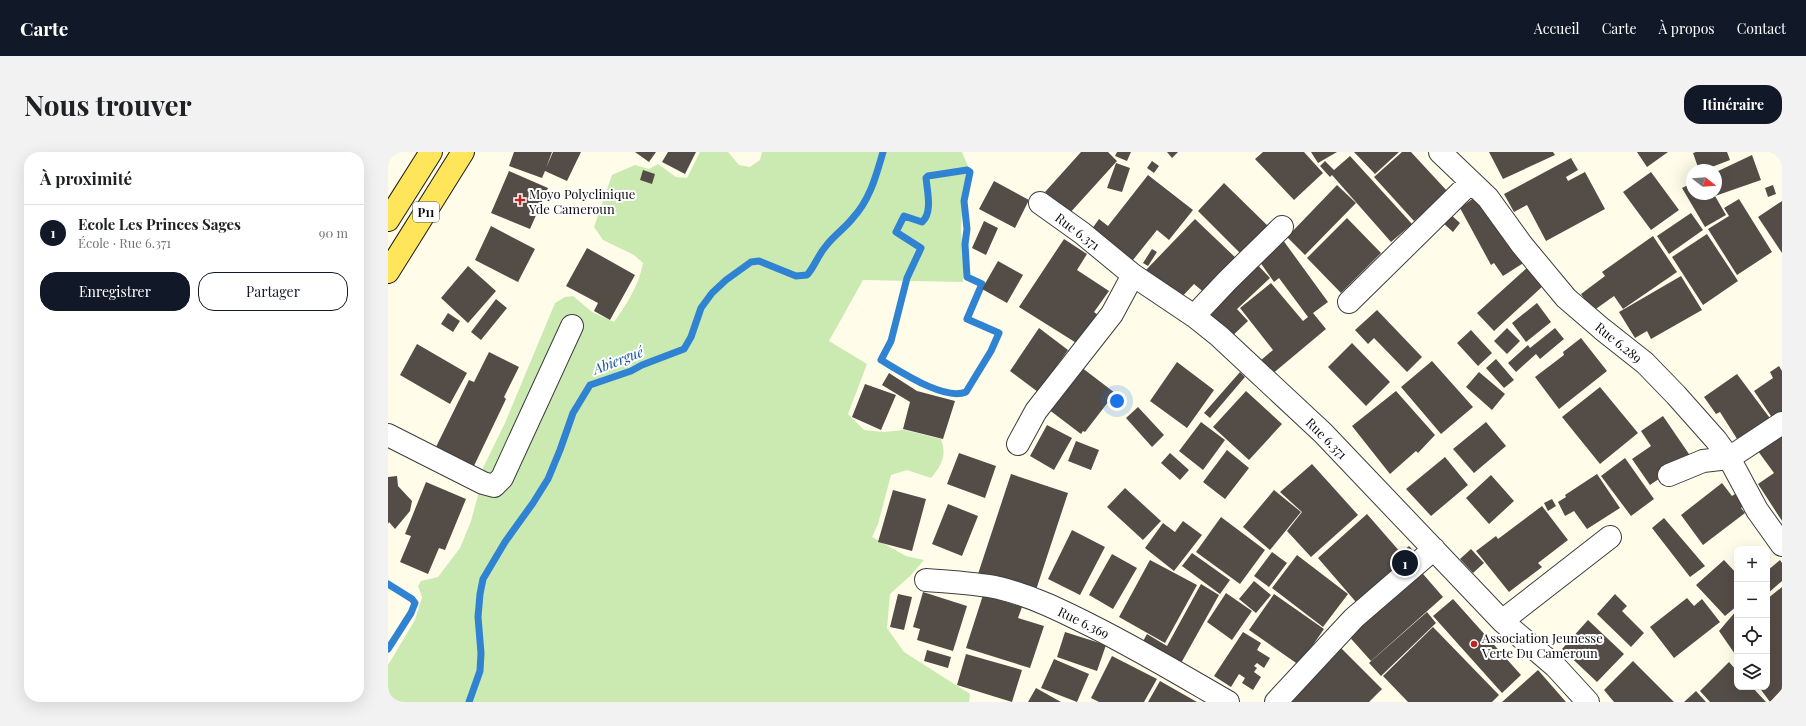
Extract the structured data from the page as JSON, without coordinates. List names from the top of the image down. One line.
{"streets":{"main road":["P11"],"street":["Rue 6.371","Rue 6.289","Rue 6.369"]},"water":["Abiergué"],"places":{"health":["Moyo Polyclinique Yde Cameroun"],"other":["Association Jeunesse Verte Du Cameroun"]},"north":"right","page":{"header":"Carte","nav":["Accueil","Carte","À propos","Contact"],"buttons":["Itinéraire",["Enregistrer","Partager"]],"title":"Nous trouver","heading":"À proximité","list":[{"mark":"1","name":"Ecole Les Princes Sages","note":"École · Rue 6.371","value":"90 m"}],"map_buttons":["+","−"],"pins":"1"}}
